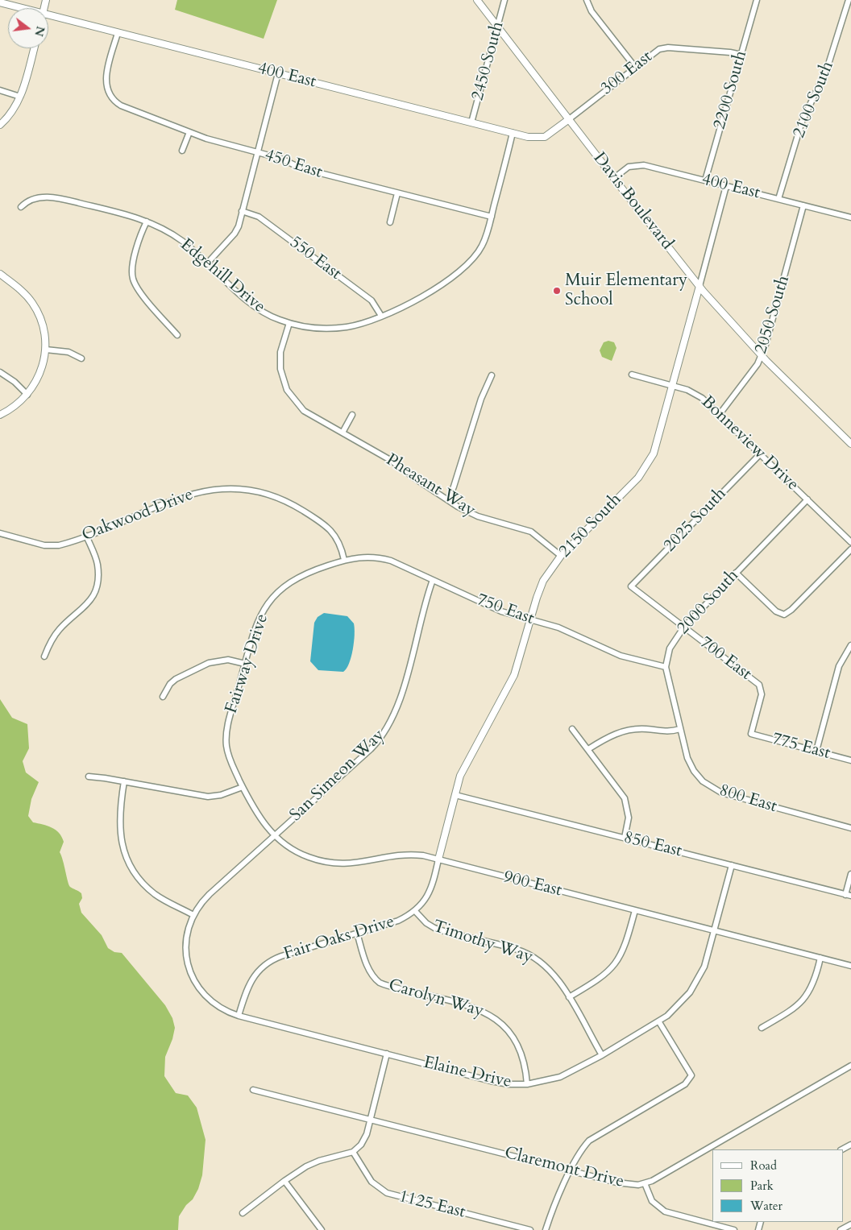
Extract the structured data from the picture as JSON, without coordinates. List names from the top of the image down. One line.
{"streets":{"street":["2450 South","300 East","400 East","2200 South","2100 South","450 East","Davis Boulevard","550 East","Edgehill Drive","2050 South","Bonneview Drive","Pheasant Way","Oakwood Drive","2025 South","2150 South","2000 South","750 East","700 East","Fairway Drive","775 East","San Simeon Way","800 East","850 East","900 East","Fair Oaks Drive","Timothy Way","Carolyn Way","Elaine Drive","Claremont Drive","1125 East"]},"crossings":[["2450 South","400 East"],["2450 South","Davis Boulevard"],["300 East","400 East"],["300 East","2200 South"],["300 East","Davis Boulevard"],["400 East","2200 South"],["400 East","2100 South"],["400 East","450 East"],["400 East","Davis Boulevard"],["400 East","Edgehill Drive"],["400 East","2050 South"],["400 East","2150 South"],["450 East","Edgehill Drive"],["Davis Boulevard","2050 South"],["Davis Boulevard","2150 South"],["550 East","Edgehill Drive"],["Edgehill Drive","Pheasant Way"],["2050 South","Bonneview Drive"],["Bonneview Drive","2025 South"],["Bonneview Drive","2150 South"],["Bonneview Drive","2000 South"],["Pheasant Way","2150 South"],["Oakwood Drive","750 East"],["Oakwood Drive","Fairway Drive"],["2025 South","700 East"],["2150 South","750 East"],["2150 South","850 East"],["2150 South","900 East"],["2150 South","Fair Oaks Drive"],["2000 South","750 East"],["2000 South","700 East"],["2000 South","800 East"],["750 East","Fairway Drive"],["750 East","San Simeon Way"],["700 East","775 East"],["Fairway Drive","900 East"],["San Simeon Way","900 East"],["San Simeon Way","Elaine Drive"],["850 East","Elaine Drive"],["900 East","Fair Oaks Drive"],["900 East","Elaine Drive"],["Fair Oaks Drive","Timothy Way"],["Fair Oaks Drive","Carolyn Way"],["Fair Oaks Drive","Elaine Drive"],["Timothy Way","Elaine Drive"],["Carolyn Way","Elaine Drive"]],"places":["Muir Elementary School"],"legend":["Road","Park","Water"],"north":"right"}
